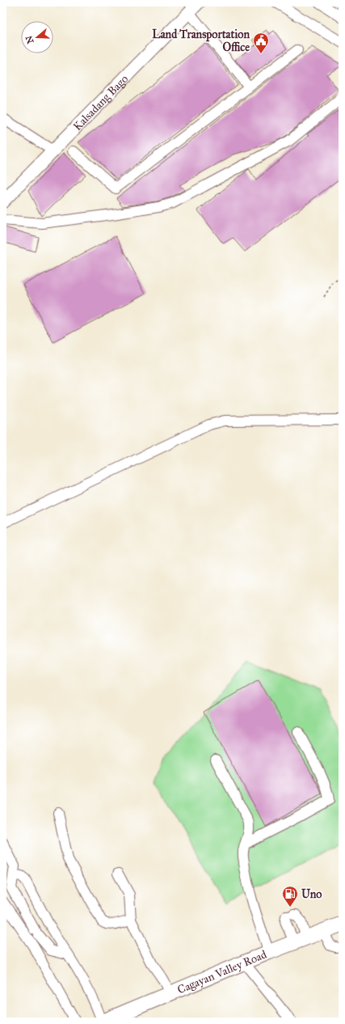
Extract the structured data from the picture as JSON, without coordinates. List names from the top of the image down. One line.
{"streets":{"highway":["Cagayan Valley Road"],"main road":["Kalsadang Bago"]},"places":{"public building":["Land Transportation Office"],"fuel station":["Uno"]},"north":"left"}
